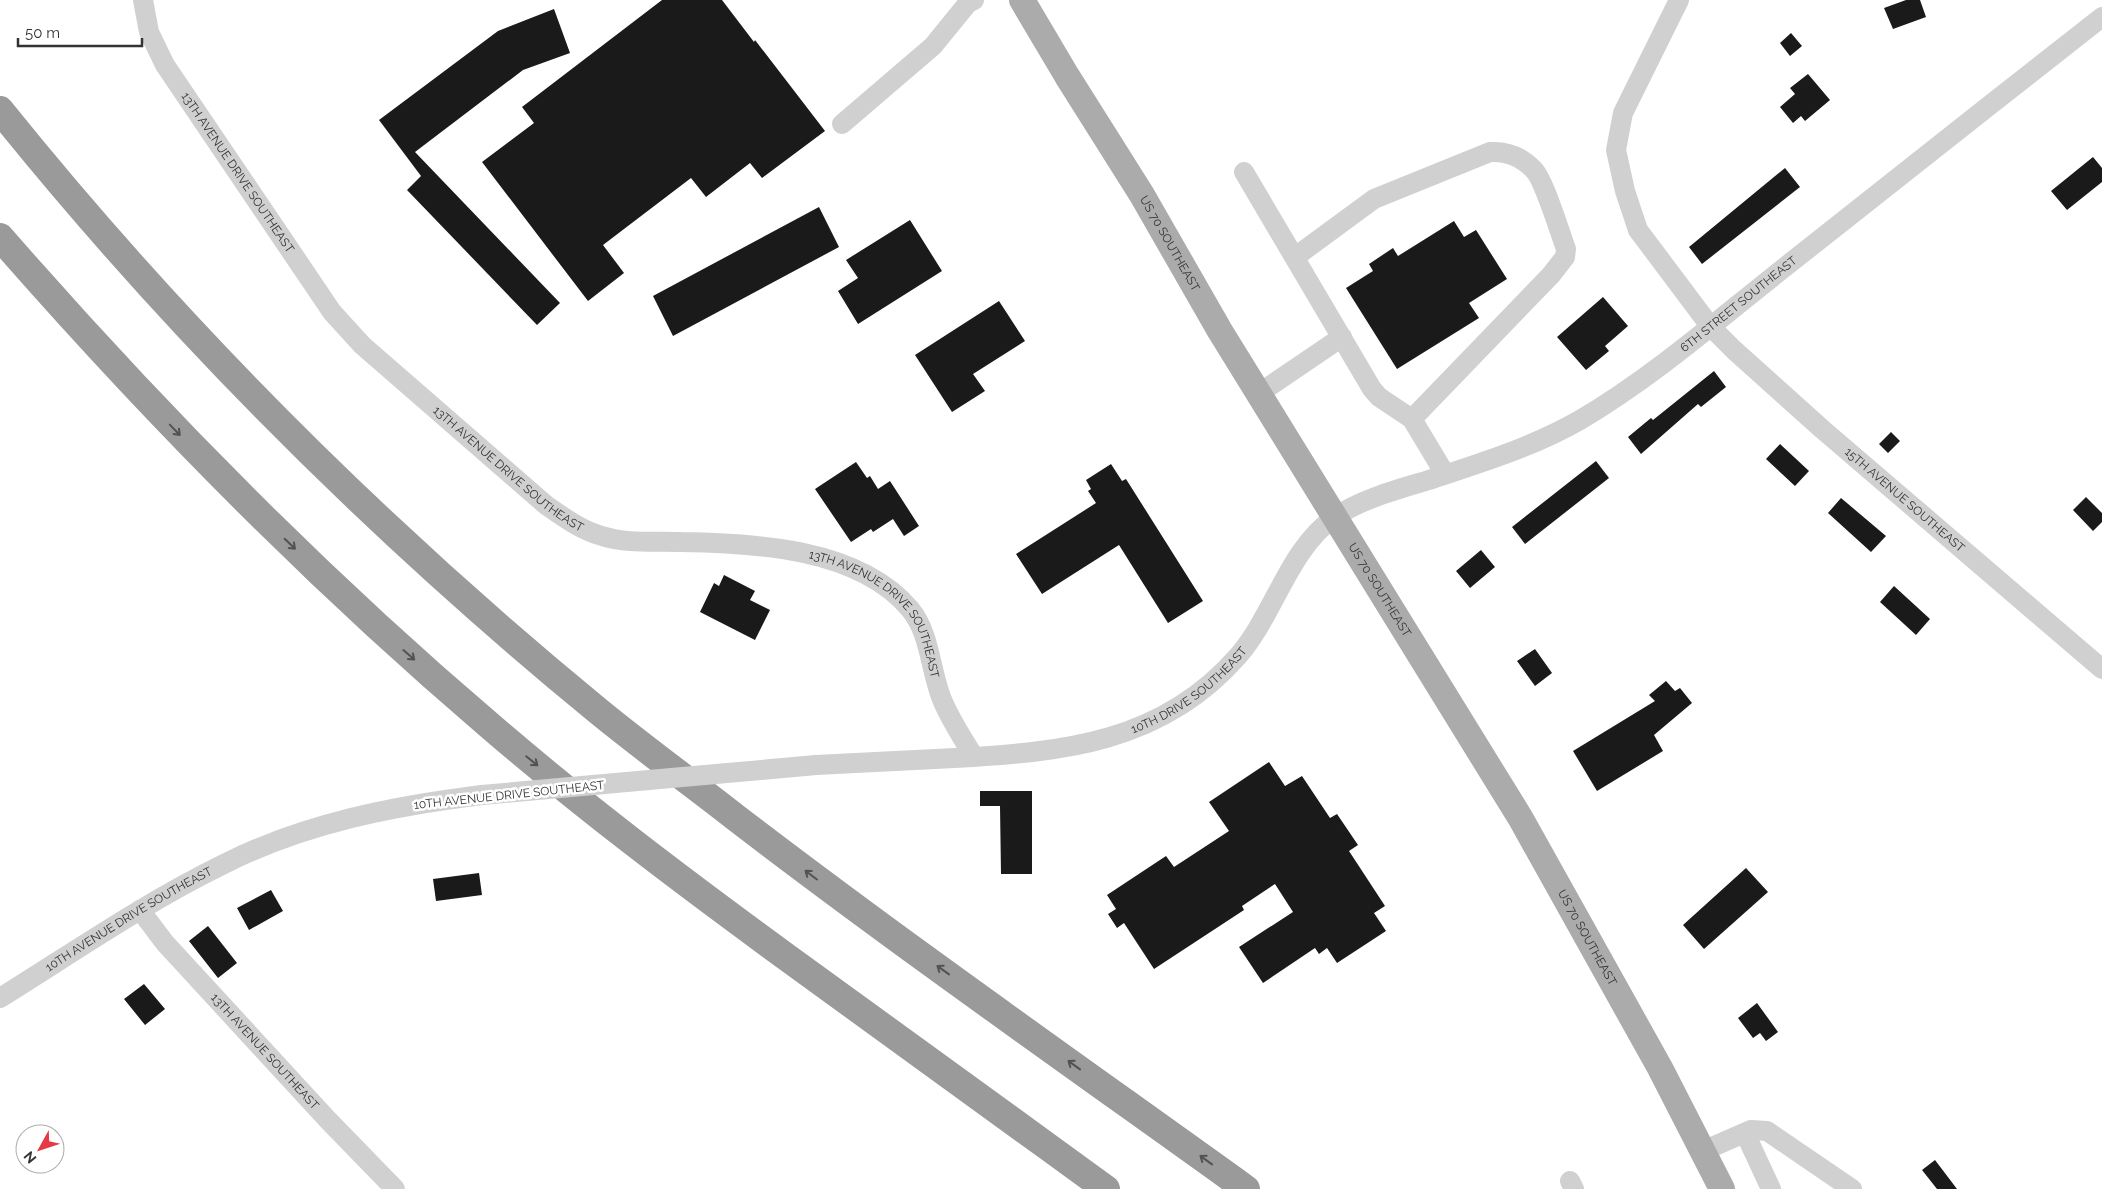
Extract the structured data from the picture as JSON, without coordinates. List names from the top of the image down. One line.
{"streets":{"main road":["US 70 SOUTHEAST"],"street":["13TH AVENUE DRIVE SOUTHEAST","6TH STREET SOUTHEAST","15TH AVENUE SOUTHEAST","10TH DRIVE SOUTHEAST","10TH AVENUE DRIVE SOUTHEAST","13TH AVENUE SOUTHEAST"]},"crossings":[["13TH AVENUE DRIVE SOUTHEAST","10TH DRIVE SOUTHEAST"],["13TH AVENUE DRIVE SOUTHEAST","10TH AVENUE DRIVE SOUTHEAST"],["US 70 SOUTHEAST","6TH STREET SOUTHEAST"],["US 70 SOUTHEAST","10TH DRIVE SOUTHEAST"],["6TH STREET SOUTHEAST","15TH AVENUE SOUTHEAST"],["6TH STREET SOUTHEAST","10TH DRIVE SOUTHEAST"],["10TH DRIVE SOUTHEAST","10TH AVENUE DRIVE SOUTHEAST"],["10TH AVENUE DRIVE SOUTHEAST","13TH AVENUE SOUTHEAST"]],"scale_bar":"50 m","north":"bottom left"}
